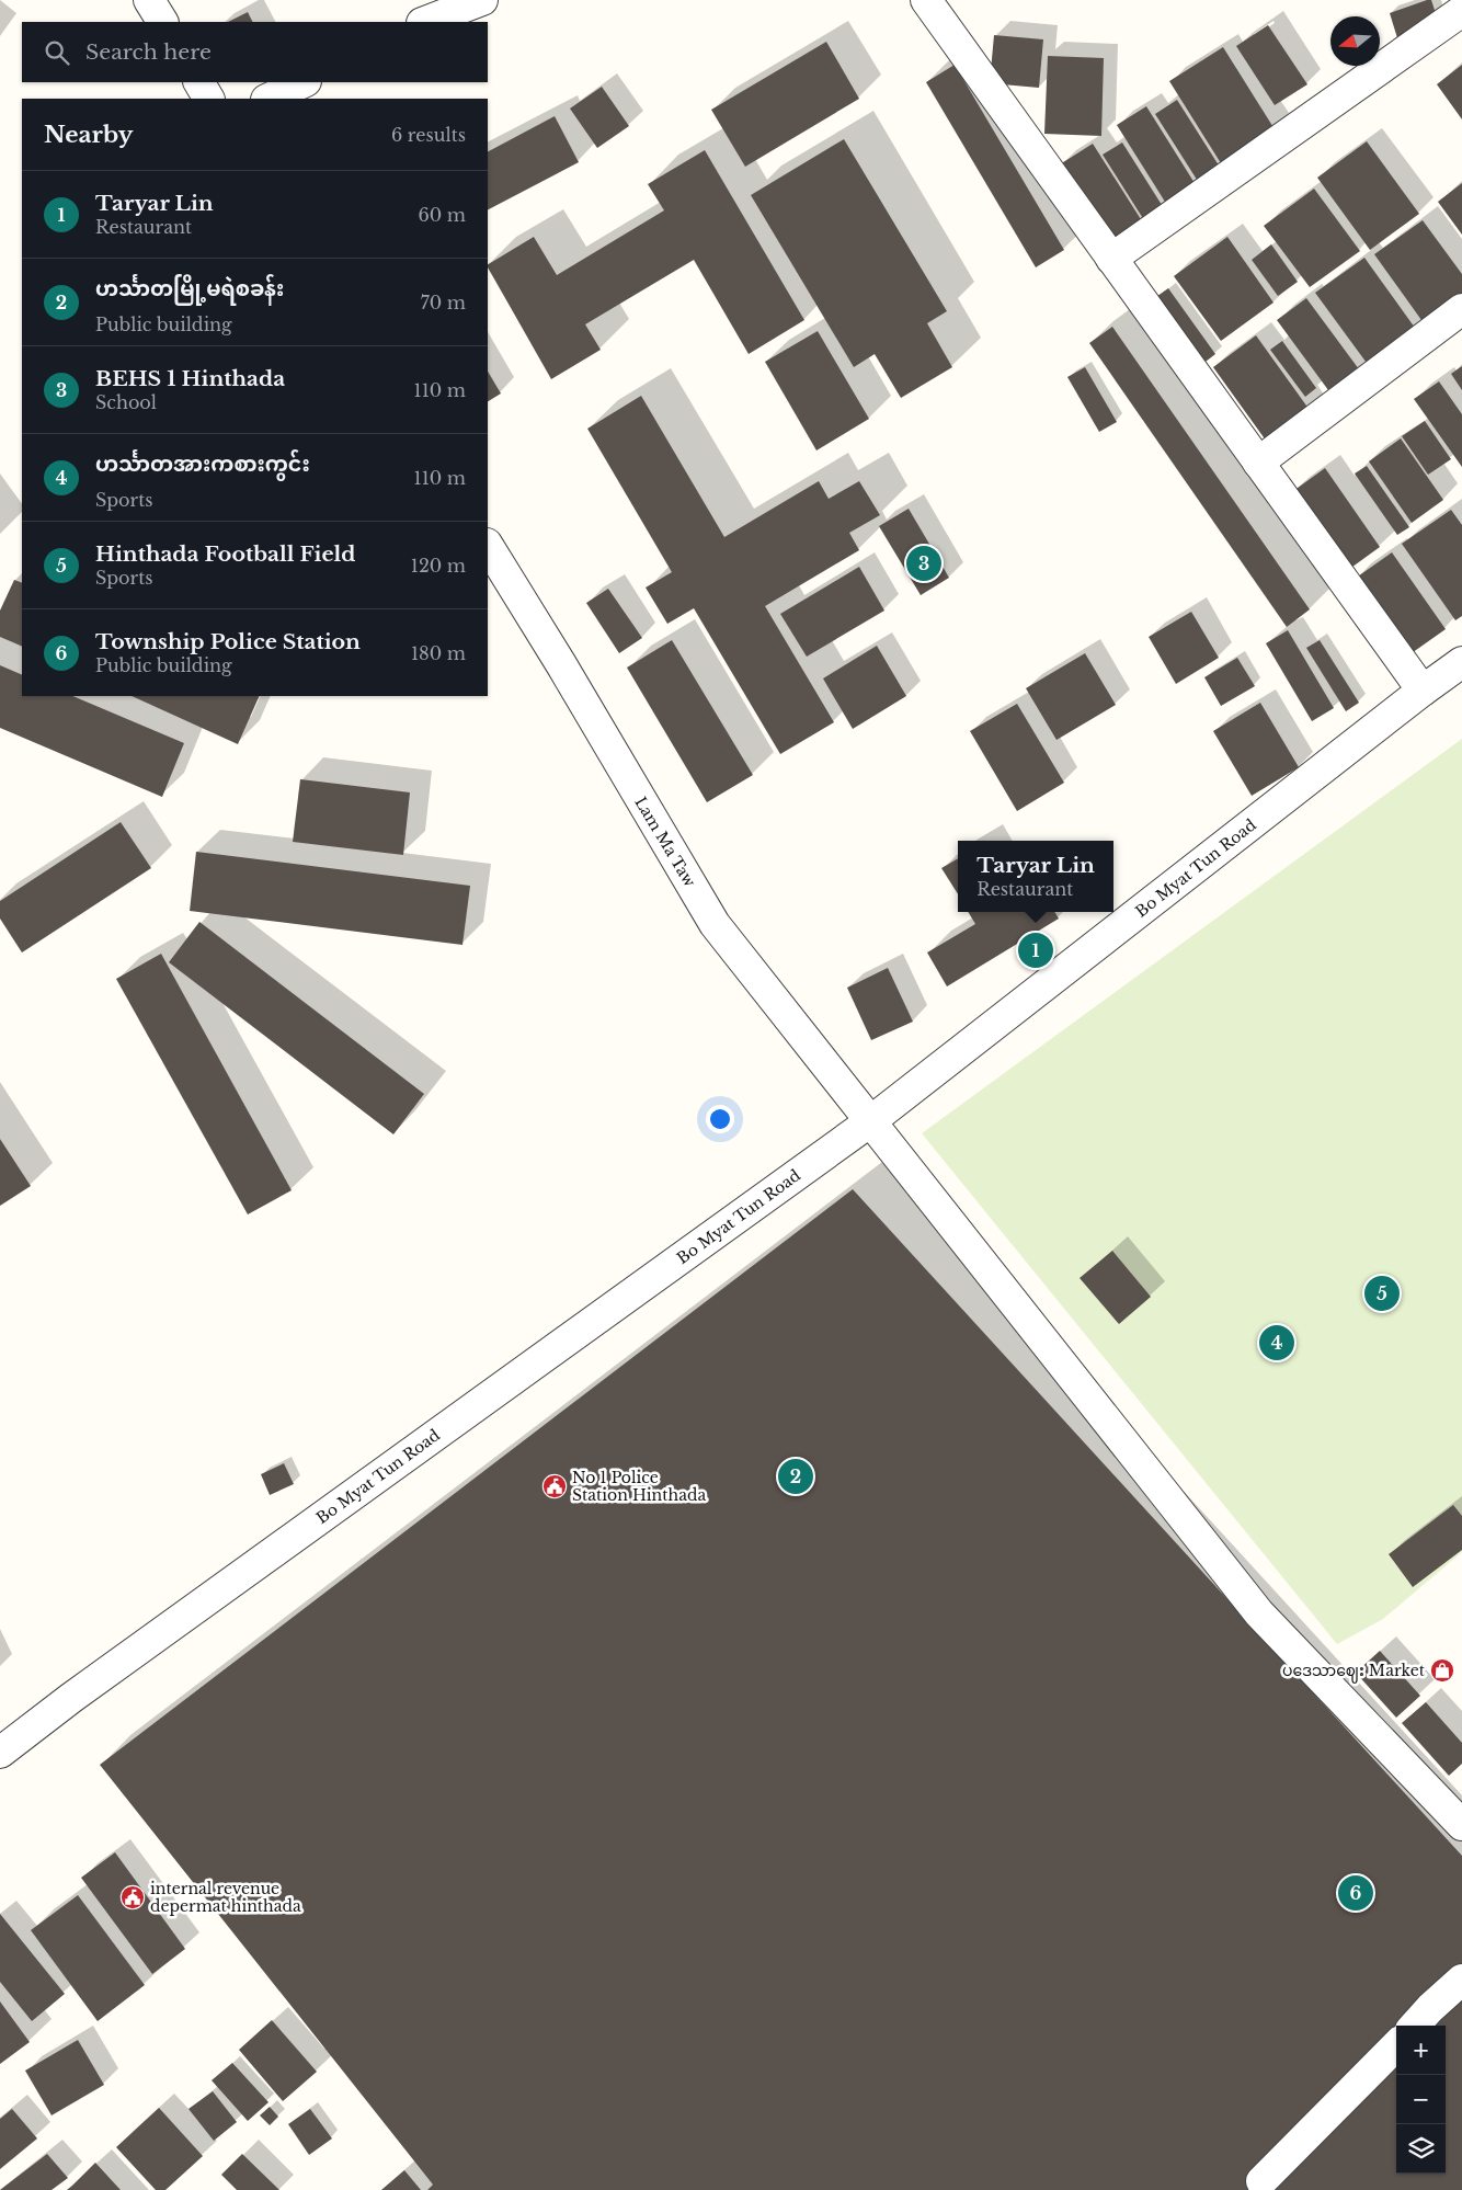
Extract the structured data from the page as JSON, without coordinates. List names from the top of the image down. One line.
{"streets":{"street":["Lam Ma Taw","Bo Myat Tun Road"]},"crossings":[["Lam Ma Taw","Bo Myat Tun Road"]],"places":{"public building":["No 1 Police Station Hinthada","internal revenue depermat hinthada"],"shop":["ပဒေသာဈေး Market"]},"north":"left","page":{"search":"Search here","heading":["Nearby","6 results"],"list":[{"mark":"1","name":"Taryar Lin","note":"Restaurant","value":"60 m"},{"mark":"2","name":"ဟင်္သာတမြို့မရဲစခန်း","note":"Public building","value":"70 m"},{"mark":"3","name":"BEHS 1 Hinthada","note":"School","value":"110 m"},{"mark":"4","name":"ဟင်္သာတအားကစားကွင်း","note":"Sports","value":"110 m"},{"mark":"5","name":"Hinthada Football Field","note":"Sports","value":"120 m"},{"mark":"6","name":"Township Police Station","note":"Public building","value":"180 m"}],"pins":["3","1","5","4","2","6"],"popup":["Taryar Lin","Restaurant"],"map_buttons":["+","−"]}}
